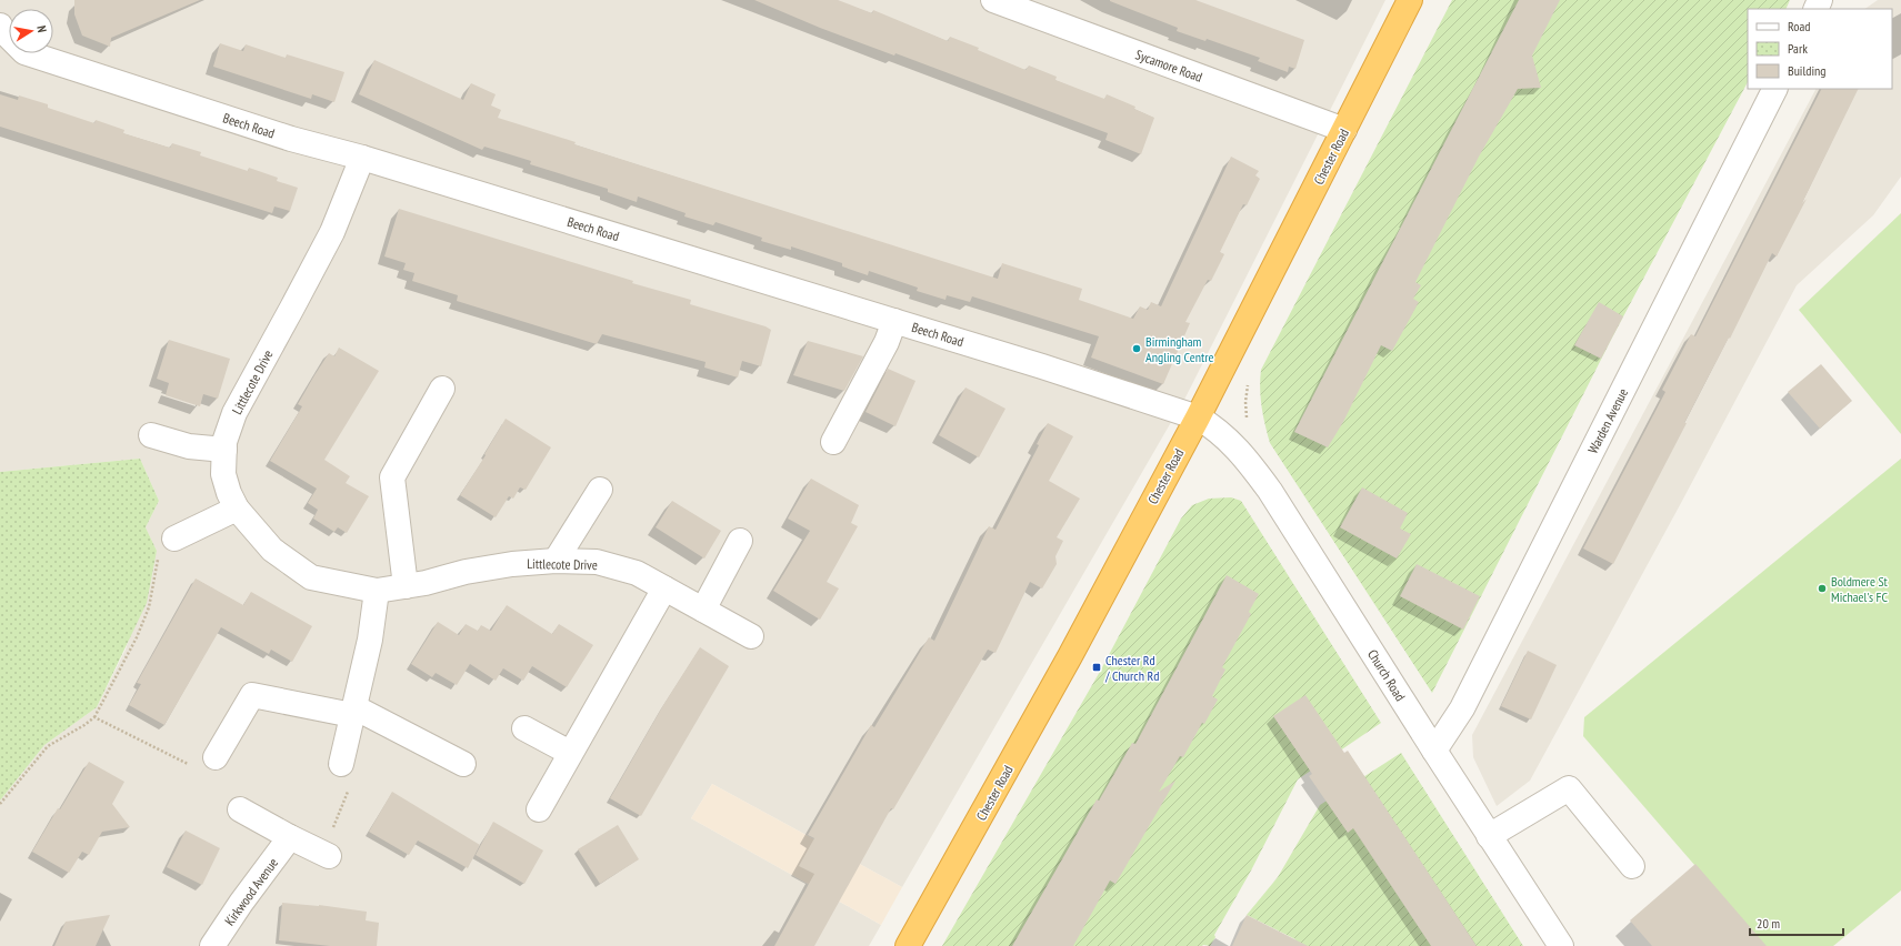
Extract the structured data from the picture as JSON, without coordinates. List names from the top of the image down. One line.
{"streets":{"highway":["Chester Road"],"street":["Sycamore Road","Beech Road","Littlecote Drive","Warden Avenue","Church Road","Kirkwood Avenue"]},"crossings":[["Sycamore Road","Chester Road"],["Beech Road","Chester Road"],["Beech Road","Littlecote Drive"],["Beech Road","Church Road"],["Chester Road","Church Road"],["Warden Avenue","Church Road"]],"places":{"other":["Birmingham Angling Centre","Boldmere St Michael's FC"],"transit":["Chester Rd / Church Rd"]},"legend":["Road","Park","Building"],"scale_bar":"20 m","north":"right"}
